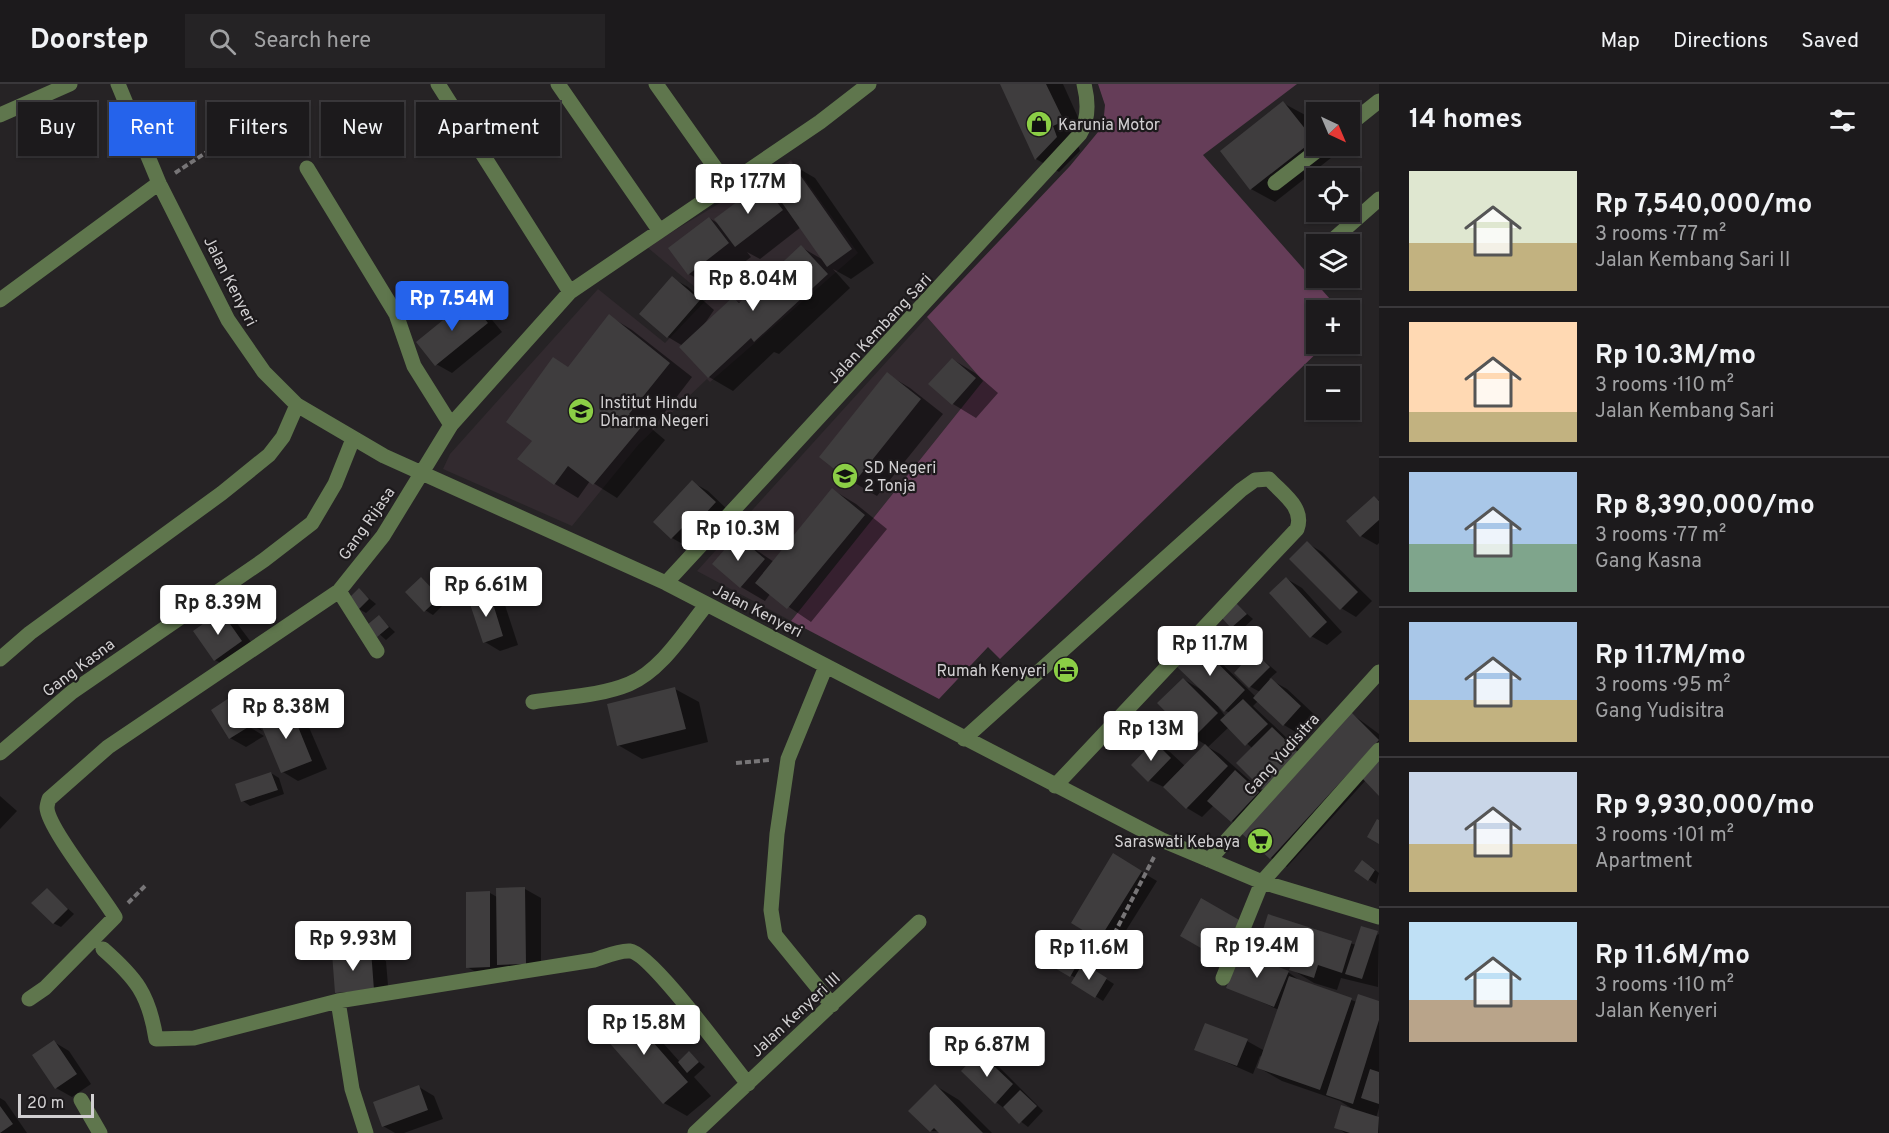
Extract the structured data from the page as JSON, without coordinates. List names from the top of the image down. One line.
{"streets":{"street":["Jalan Kenyeri","Jalan Kembang Sari","Gang Rijasa","Gang Kasna","Gang Yudisitra","Jalan Kenyeri III"]},"crossings":[["Jalan Kenyeri","Jalan Kembang Sari"],["Jalan Kenyeri","Gang Rijasa"],["Jalan Kenyeri","Gang Kasna"],["Jalan Kenyeri","Gang Yudisitra"]],"places":{"shop":["Karunia Motor"],"school or university":["Institut Hindu Dharma Negeri","SD Negeri 2 Tonja"],"hotel":["Rumah Kenyeri"],"supermarket":["Saraswati Kebaya"]},"scale_bar":"20 m","north":"bottom right","page":{"header":"Doorstep","search":"Search here","nav":["Map","Directions","Saved"],"heading":"14 homes","map_buttons":["+","−"],"chip":["Buy","Rent","Filters","New","Apartment"],"list":[{"name":"Rp 7,540,000/mo","note":"3 rooms · 77 m² · Jalan Kembang Sari II"},{"name":"Rp 10.3M/mo","note":"3 rooms · 110 m² · Jalan Kembang Sari"},{"name":"Rp 8,390,000/mo","note":"3 rooms · 77 m² · Gang Kasna"},{"name":"Rp 11.7M/mo","note":"3 rooms · 95 m² · Gang Yudisitra"},{"name":"Rp 9,930,000/mo","note":"3 rooms · 101 m² · Apartment"},{"name":"Rp 11.6M/mo","note":"3 rooms · 110 m² · Jalan Kenyeri"}],"price":["Rp 17.7M","Rp 8.04M","Rp 7.54M","Rp 10.3M","Rp 6.61M","Rp 8.39M","Rp 11.7M","Rp 8.38M","Rp 13M","Rp 9.93M","Rp 19.4M","Rp 11.6M","Rp 15.8M","Rp 6.87M"],"scale":"20 m"}}
